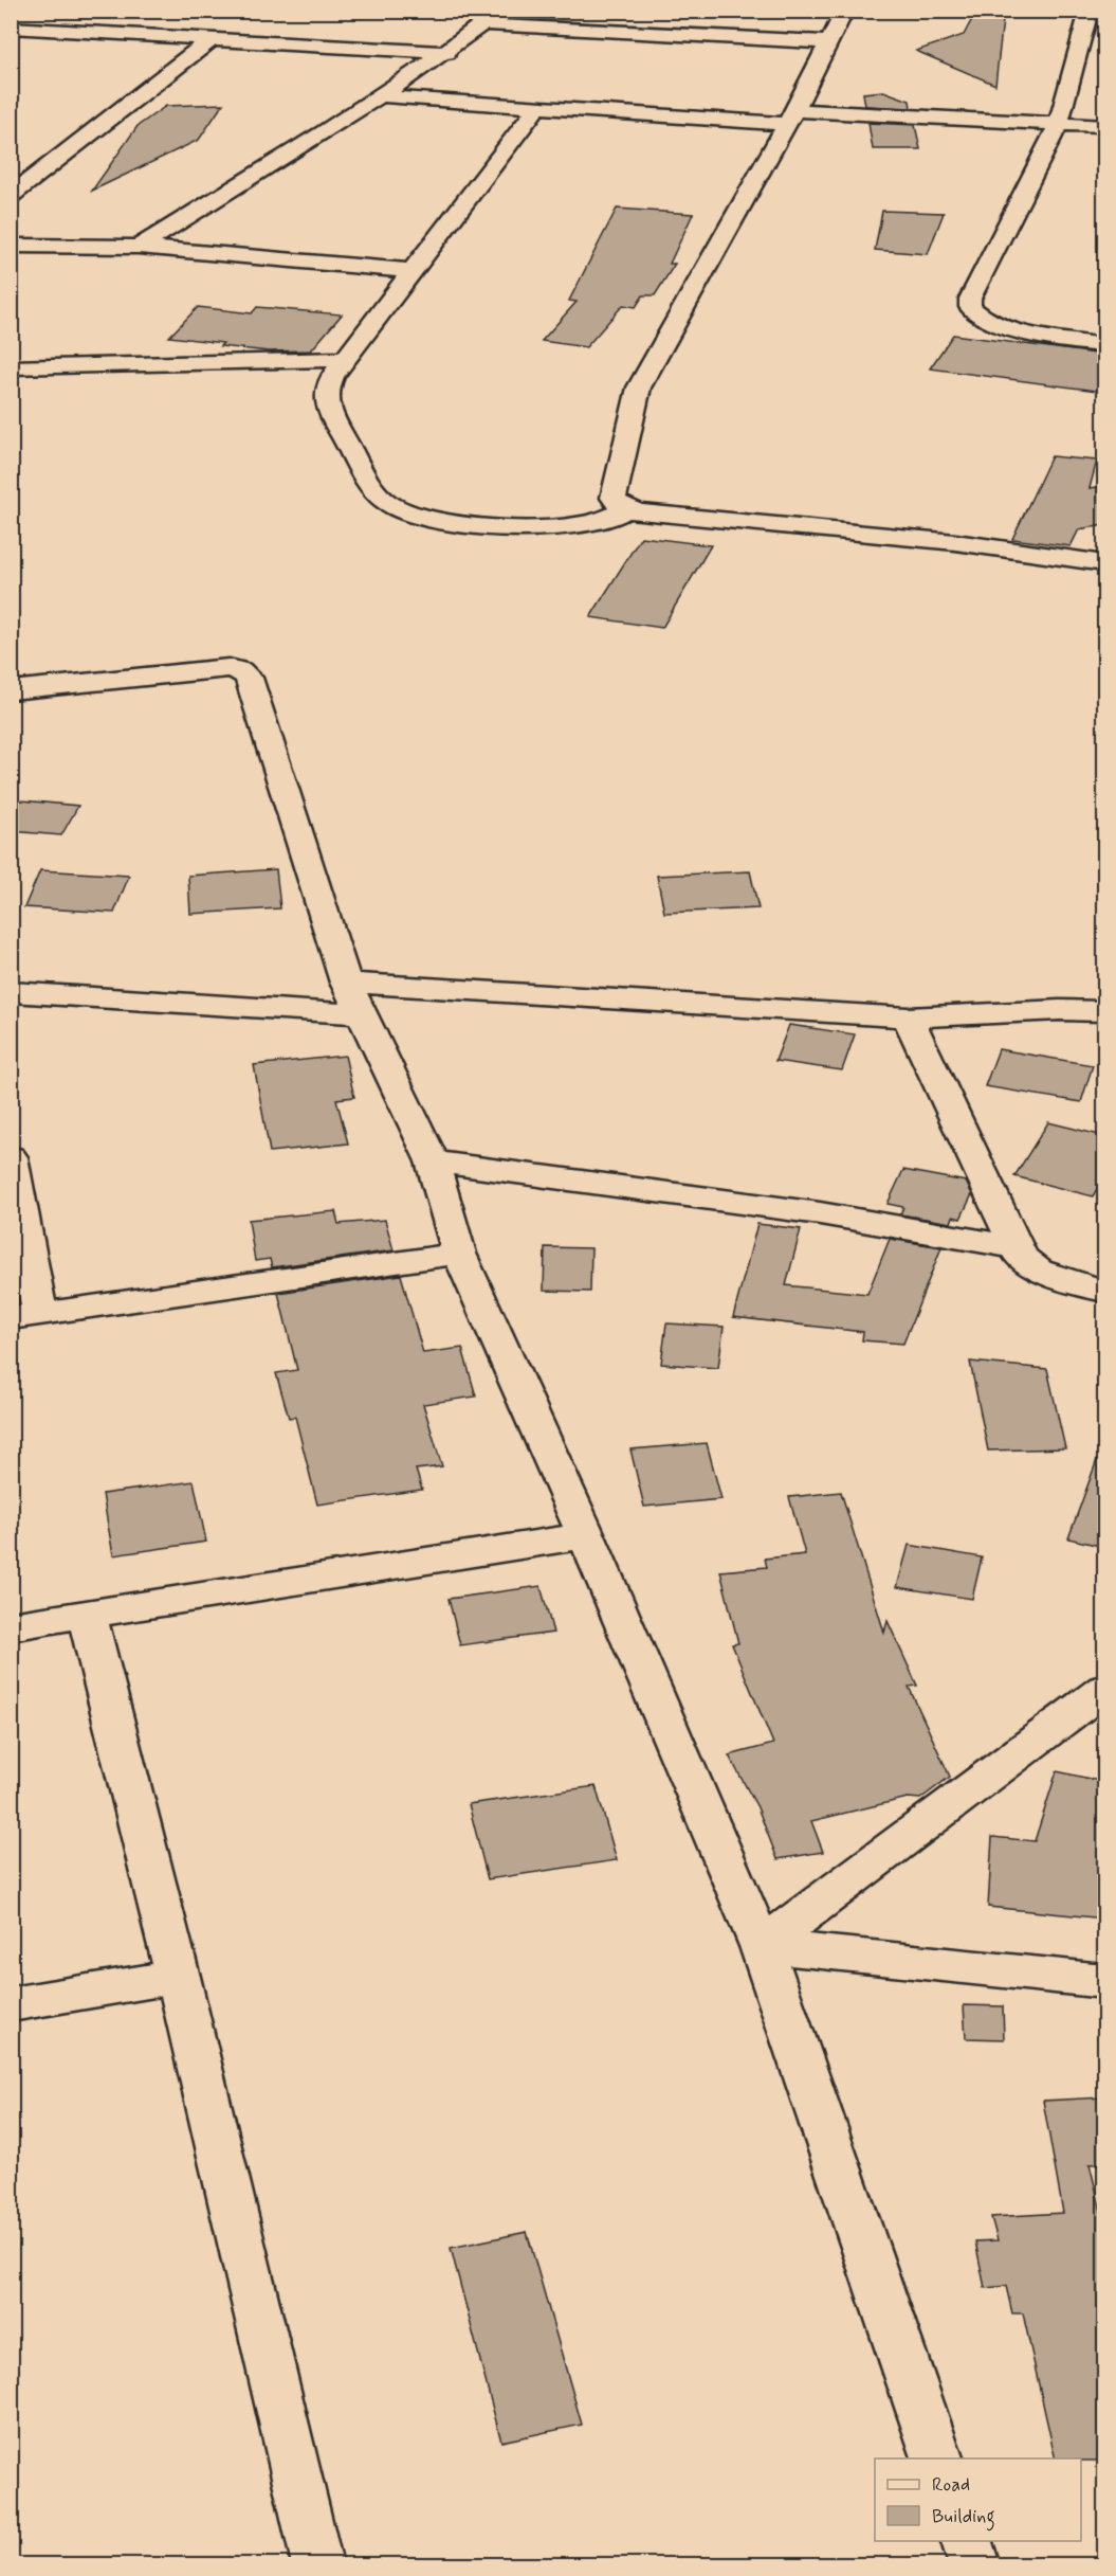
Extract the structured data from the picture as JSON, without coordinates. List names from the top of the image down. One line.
{"legend":["Road","Building"]}
